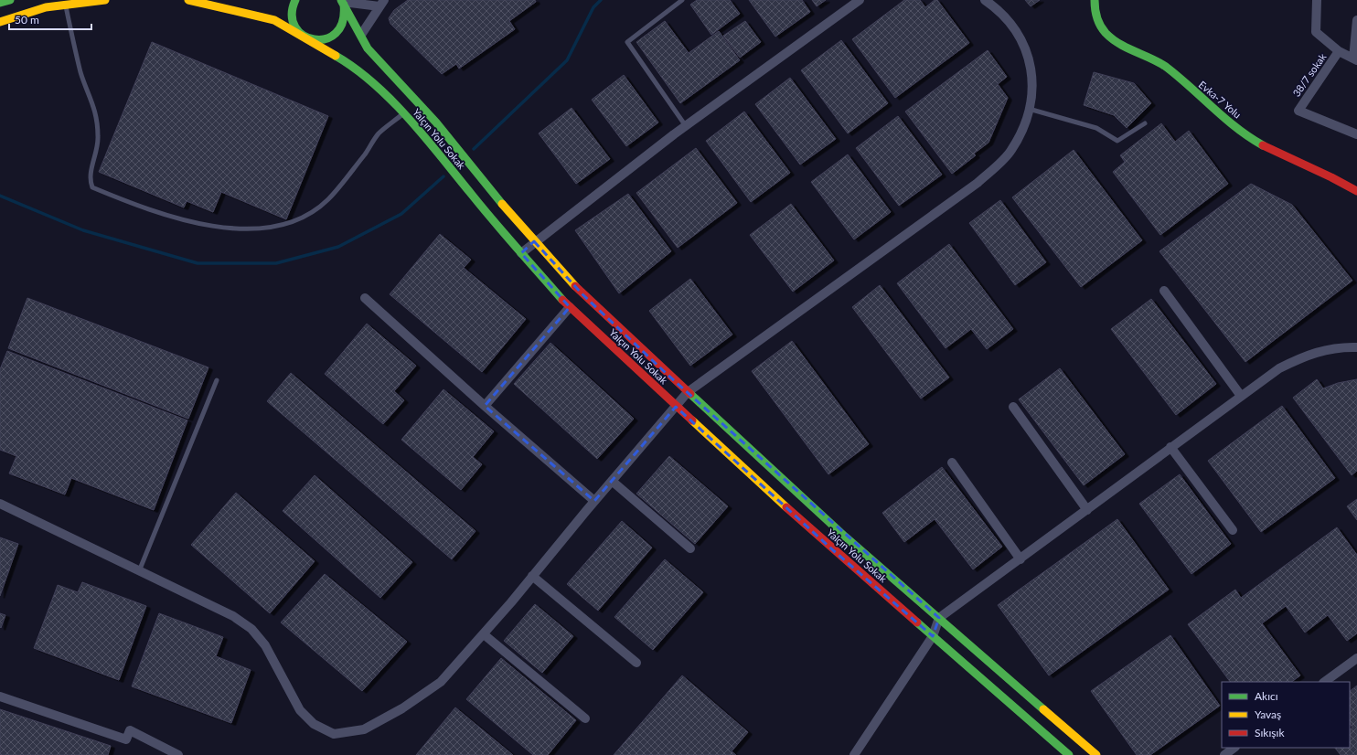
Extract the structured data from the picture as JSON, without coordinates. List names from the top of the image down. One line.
{"streets":{"street":["38/7 sokak","Evka-7 Yolu","Yalçın Yolu Sokak"]},"legend":["Akıcı","Yavaş","Sıkışık"],"scale_bar":"50 m"}
